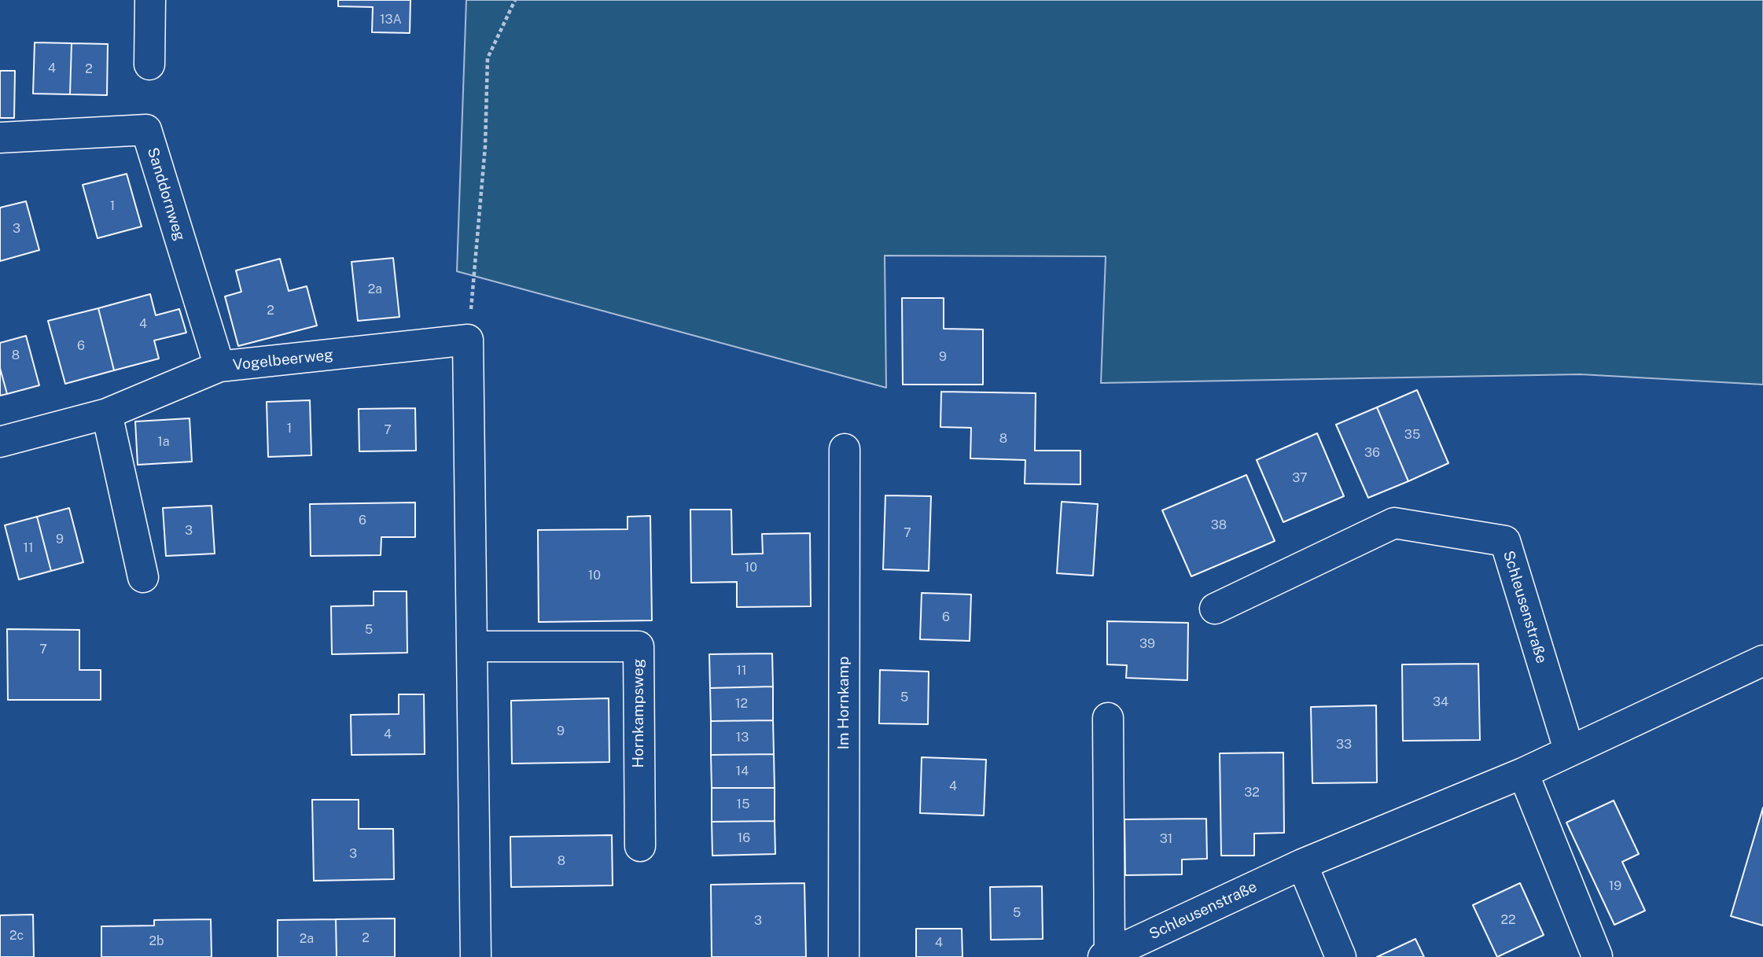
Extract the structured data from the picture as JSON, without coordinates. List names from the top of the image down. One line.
{"streets":{"street":["Sanddornweg","Vogelbeerweg","Schleusenstraße","Im Hornkamp","Hornkampsweg"]},"crossings":[["Sanddornweg","Vogelbeerweg"]],"house_numbers":["13A","4","2","1","3","2a","2","4","6","8","9","1","7","35","8","1a","36","37","6","38","3","7","9","11","10","10","6","5","39","7","11","5","34","12","9","4","13","33","14","4","32","15","16","31","3","8","19","5","22","3","2c","2","2a","2b","4"]}
